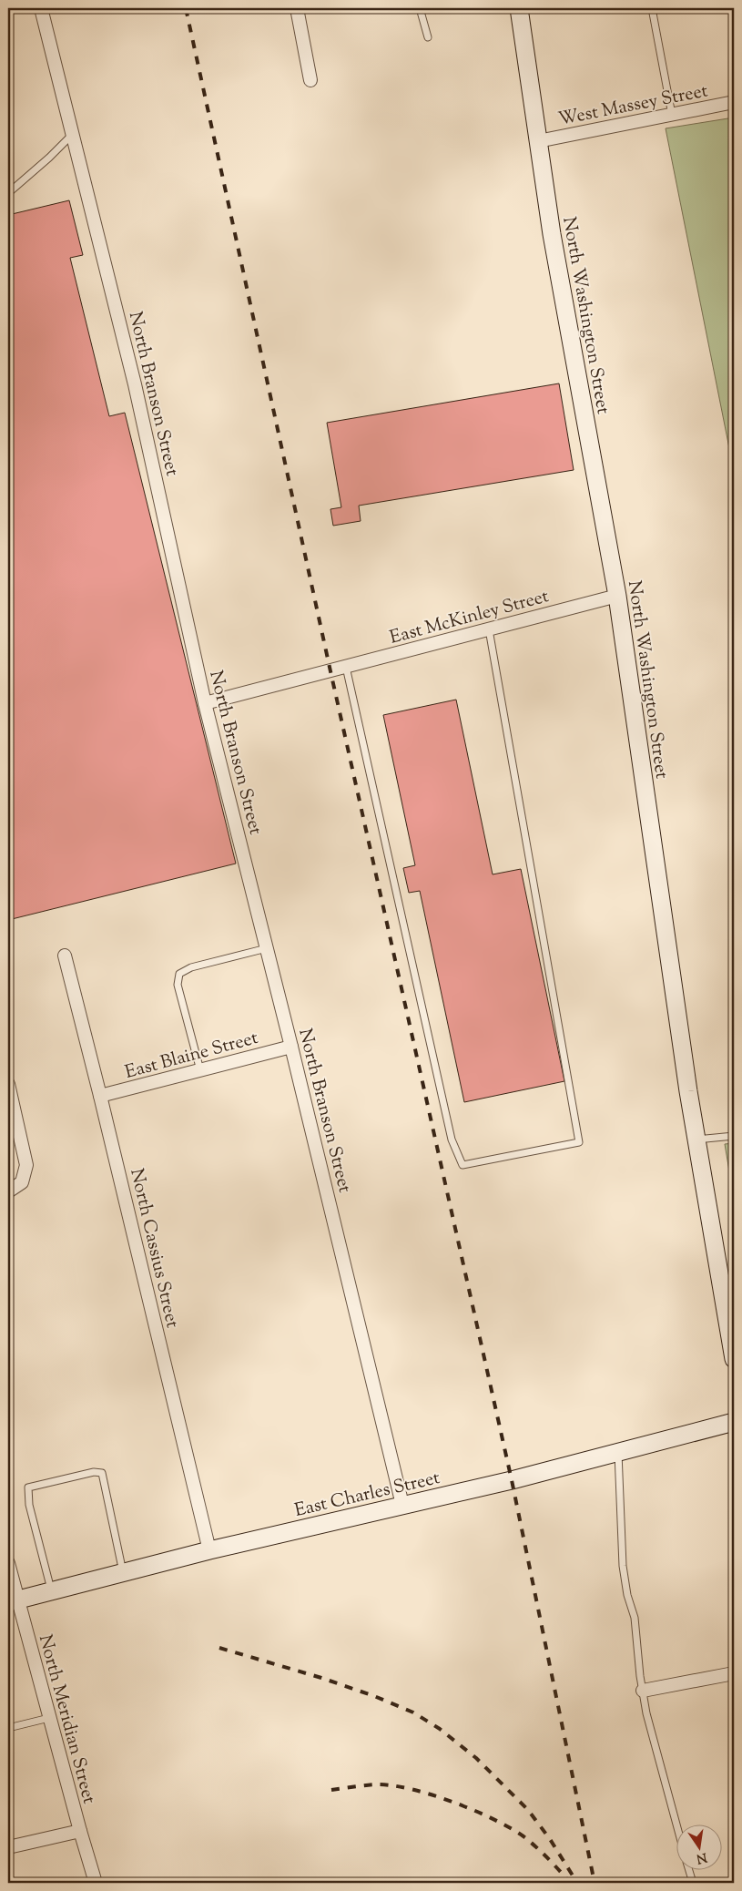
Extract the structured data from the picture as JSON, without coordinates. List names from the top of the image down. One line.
{"streets":{"street":["West Massey Street","North Washington Street","North Branson Street","East McKinley Street","East Blaine Street","North Cassius Street","East Charles Street","North Meridian Street"]},"crossings":[["West Massey Street","North Washington Street"],["North Washington Street","East McKinley Street"],["North Branson Street","East McKinley Street"],["North Branson Street","East Blaine Street"],["North Branson Street","East Charles Street"],["East Blaine Street","North Cassius Street"],["North Cassius Street","East Charles Street"],["East Charles Street","North Meridian Street"]],"north":"bottom"}
